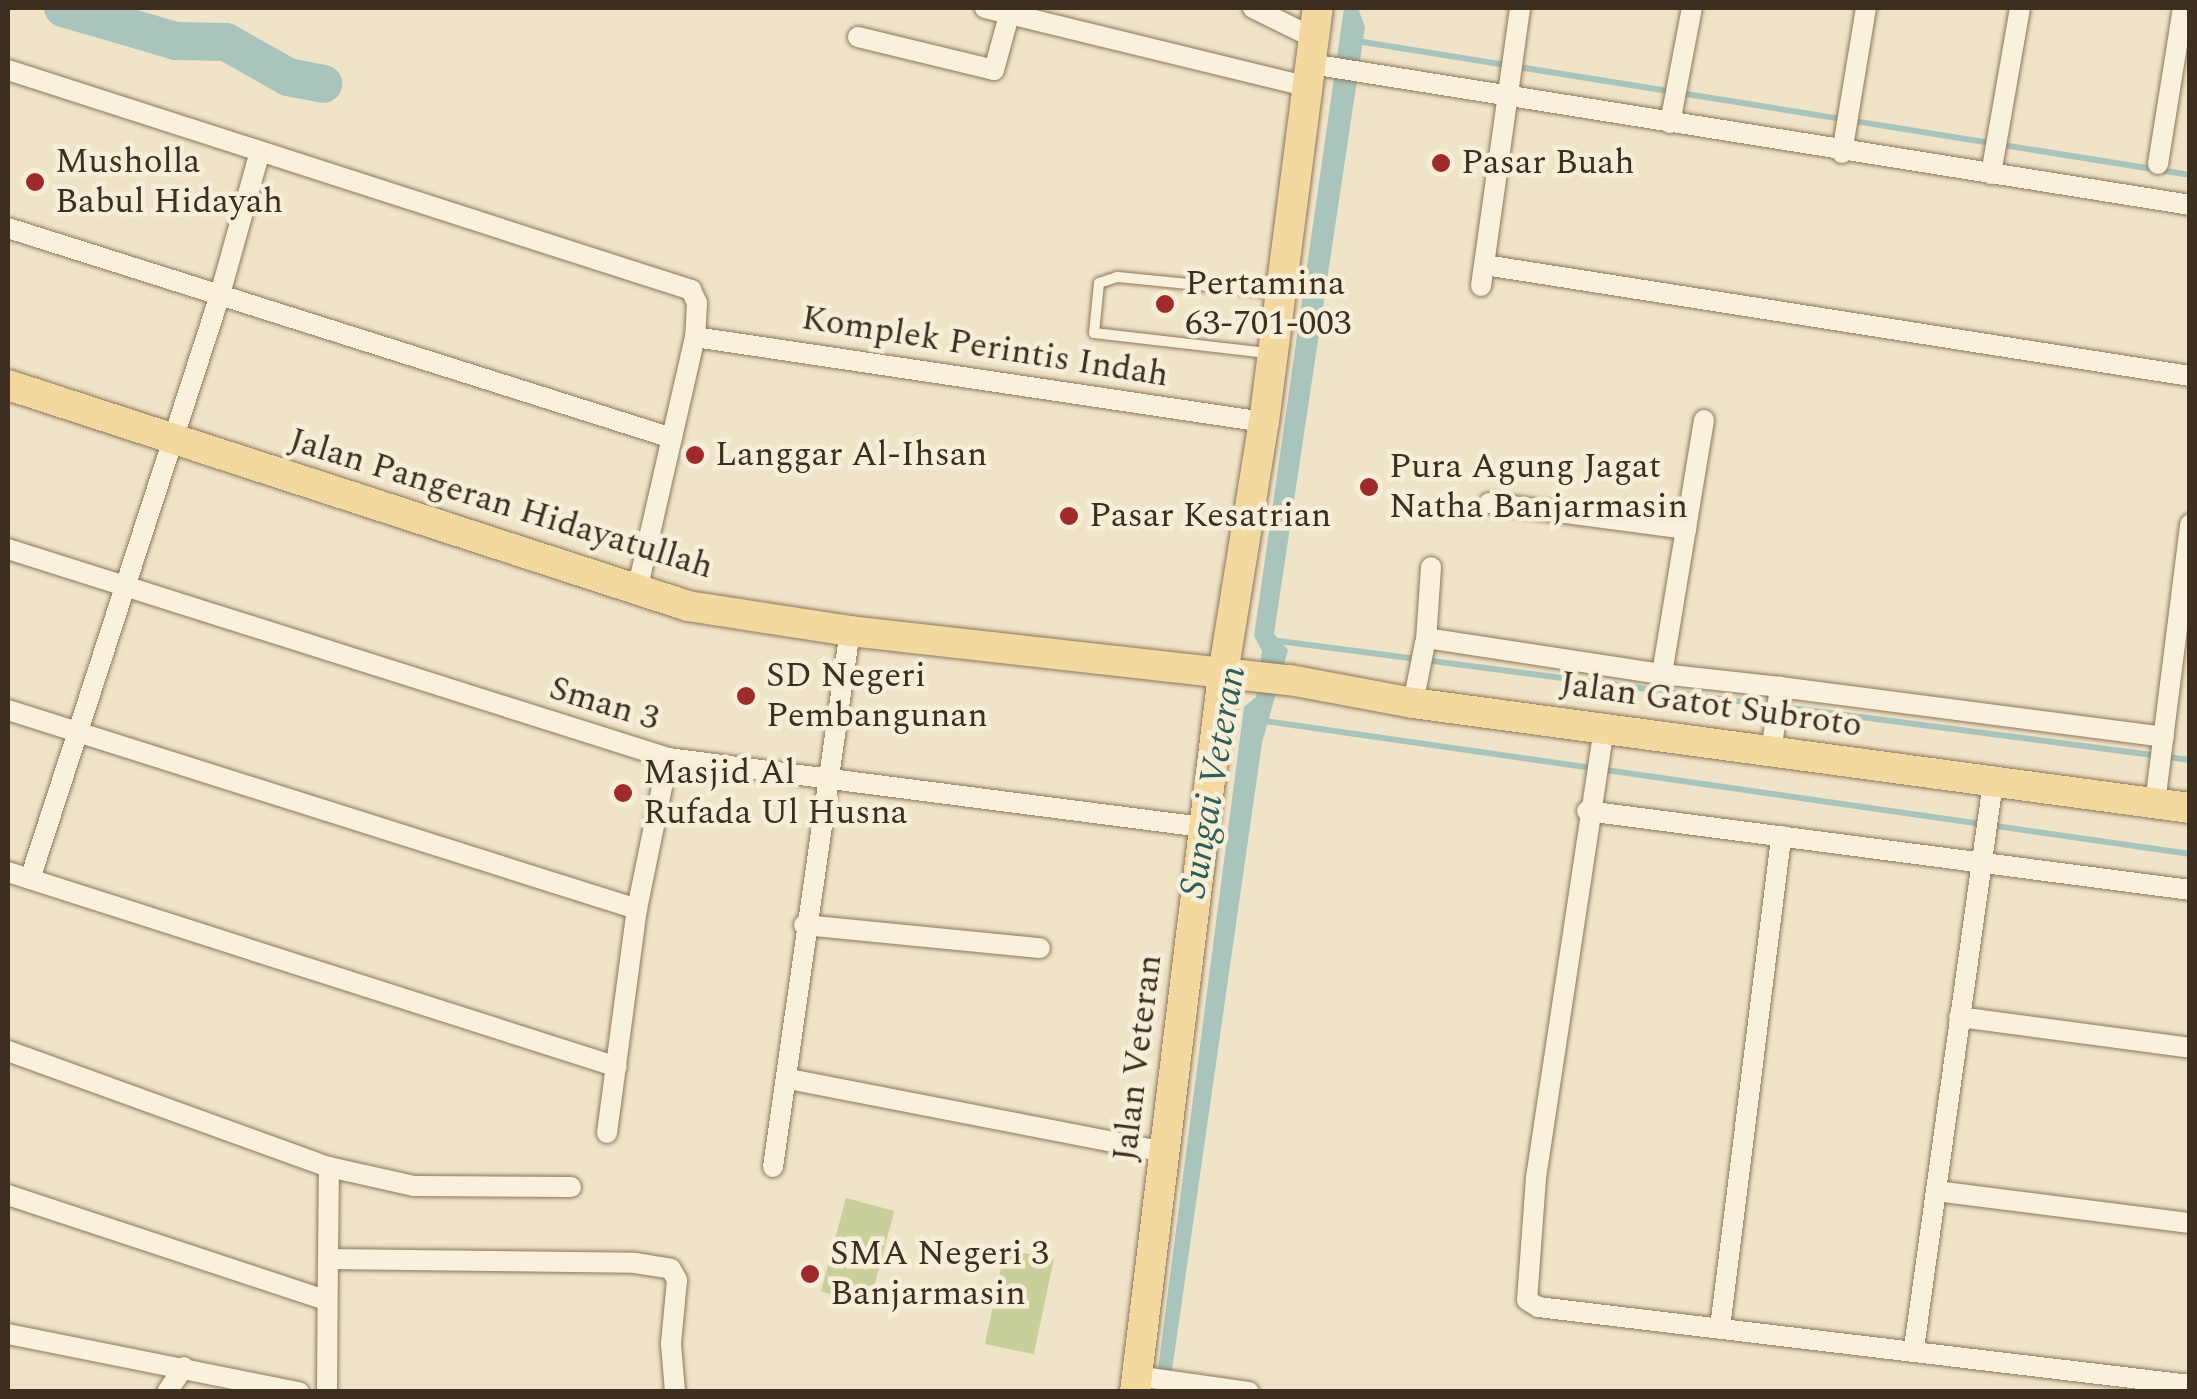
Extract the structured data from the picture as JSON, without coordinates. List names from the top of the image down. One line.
{"streets":{"main road":["Jalan Pangeran Hidayatullah","Jalan Gatot Subroto","Jalan Veteran"],"street":["Komplek Perintis Indah","Sman 3"]},"crossings":[["Komplek Perintis Indah","Jalan Veteran"],["Jalan Pangeran Hidayatullah","Jalan Gatot Subroto"],["Jalan Pangeran Hidayatullah","Jalan Veteran"],["Sman 3","Jalan Veteran"],["Jalan Gatot Subroto","Jalan Veteran"]],"water":["Sungai Veteran"],"places":["Pasar Buah","Musholla Babul Hidayah","Pertamina 63-701-003","Langgar Al-Ihsan","Pura Agung Jagat Natha Banjarmasin","Pasar Kesatrian","SD Negeri Pembangunan","Masjid Al Rufada Ul Husna","SMA Negeri 3 Banjarmasin"]}
